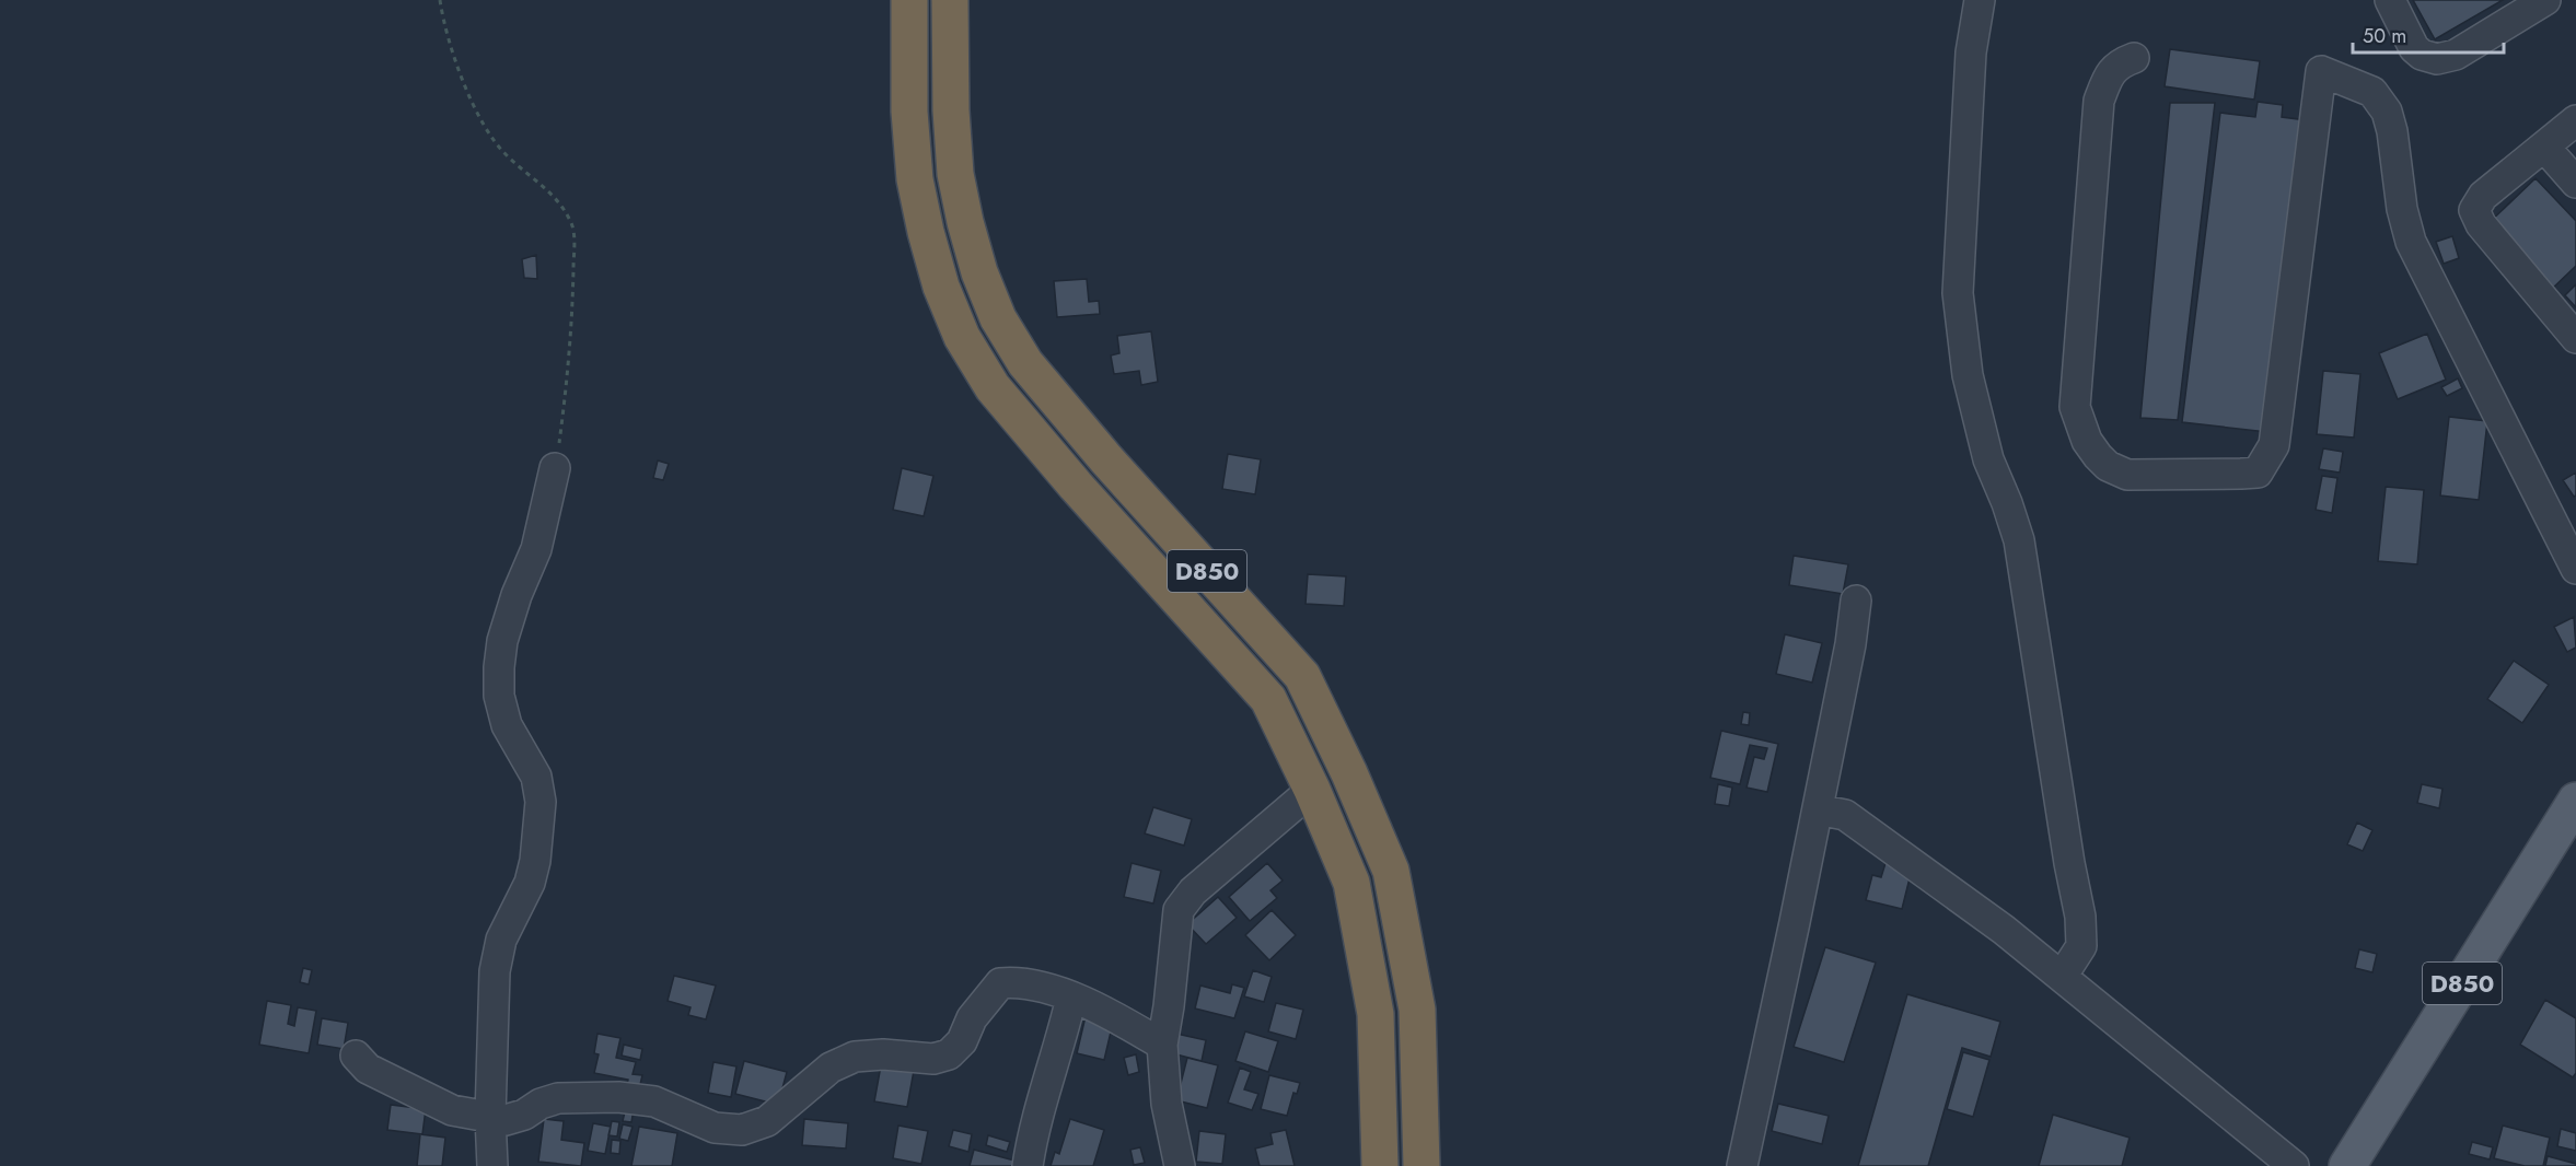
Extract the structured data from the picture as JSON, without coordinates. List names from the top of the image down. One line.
{"streets":{"highway":["D850"]},"scale_bar":"50 m"}
